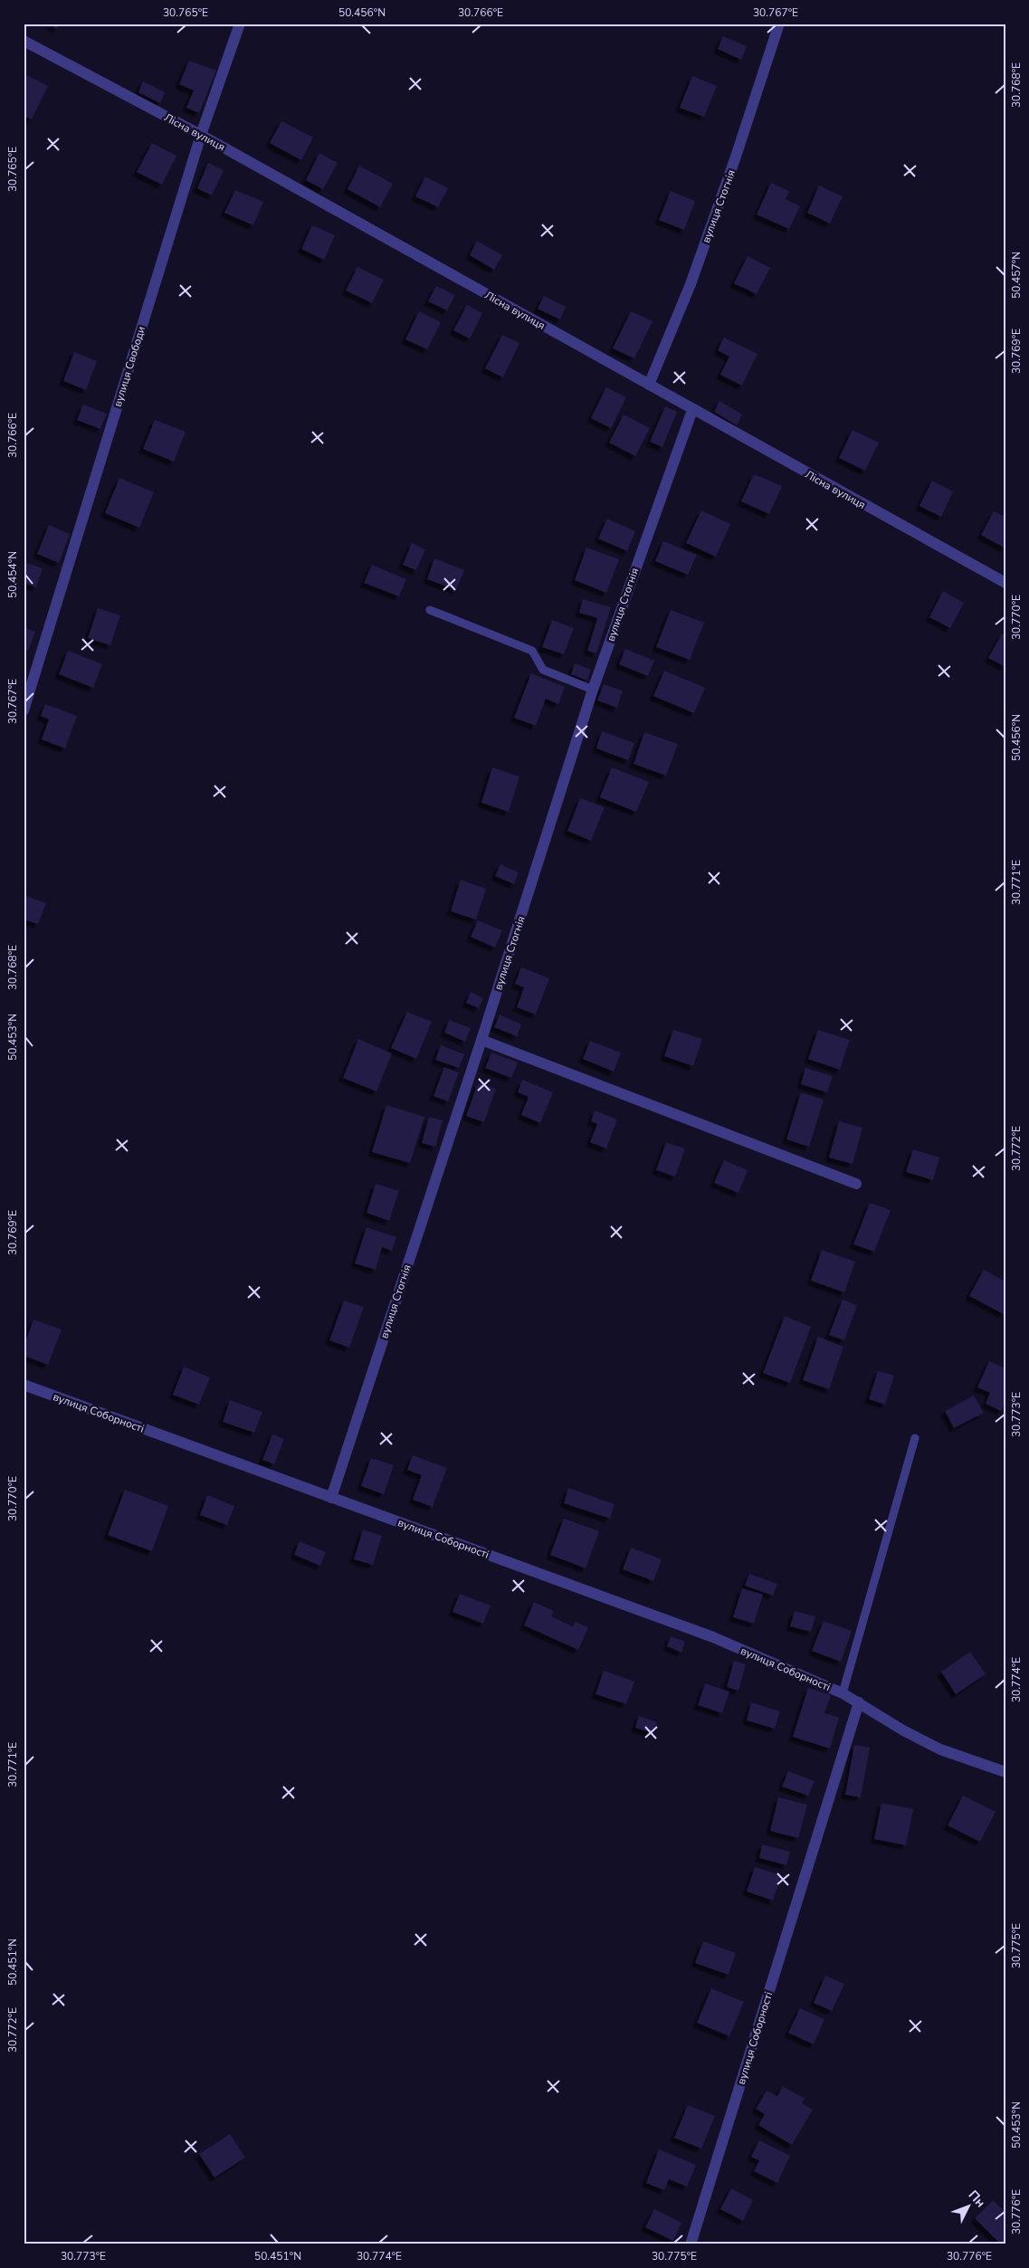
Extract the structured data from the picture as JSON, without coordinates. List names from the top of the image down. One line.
{"streets":{"street":["Лісна вулиця","вулиця Стогнія","вулиця Свободи","вулиця Соборності"]},"crossings":[["Лісна вулиця","вулиця Стогнія"],["Лісна вулиця","вулиця Свободи"],["вулиця Стогнія","вулиця Соборності"]],"north":"top right","coordinates":["30.765°E","50.456°N","30.766°E","30.767°E","30.768°E","50.457°N","30.769°E","50.454°N","30.770°E","30.771°E","50.453°N","30.772°E","30.773°E","30.774°E","30.775°E","50.451°N","30.776°E"]}
